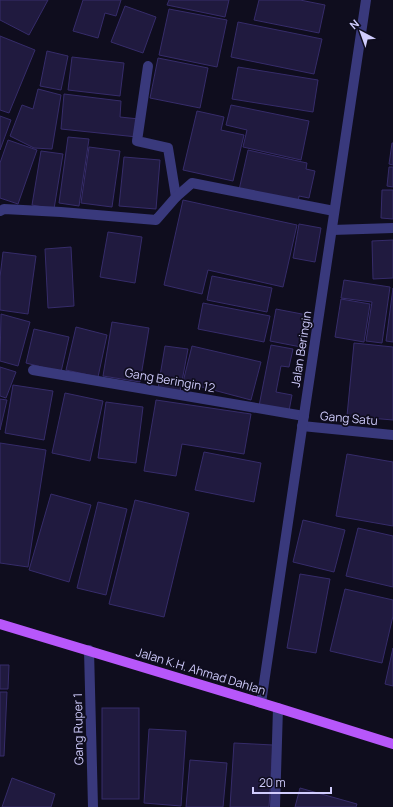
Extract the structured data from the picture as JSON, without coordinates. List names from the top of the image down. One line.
{"streets":{"main road":["Jalan K.H. Ahmad Dahlan"],"street":["Jalan Beringin","Gang Beringin 12","Gang Satu","Gang Ruper 1"]},"crossings":[["Jalan Beringin","Gang Beringin 12"],["Jalan Beringin","Gang Satu"],["Jalan Beringin","Jalan K.H. Ahmad Dahlan"],["Gang Beringin 12","Gang Satu"],["Jalan K.H. Ahmad Dahlan","Gang Ruper 1"]],"scale_bar":"20 m","north":"top left"}
